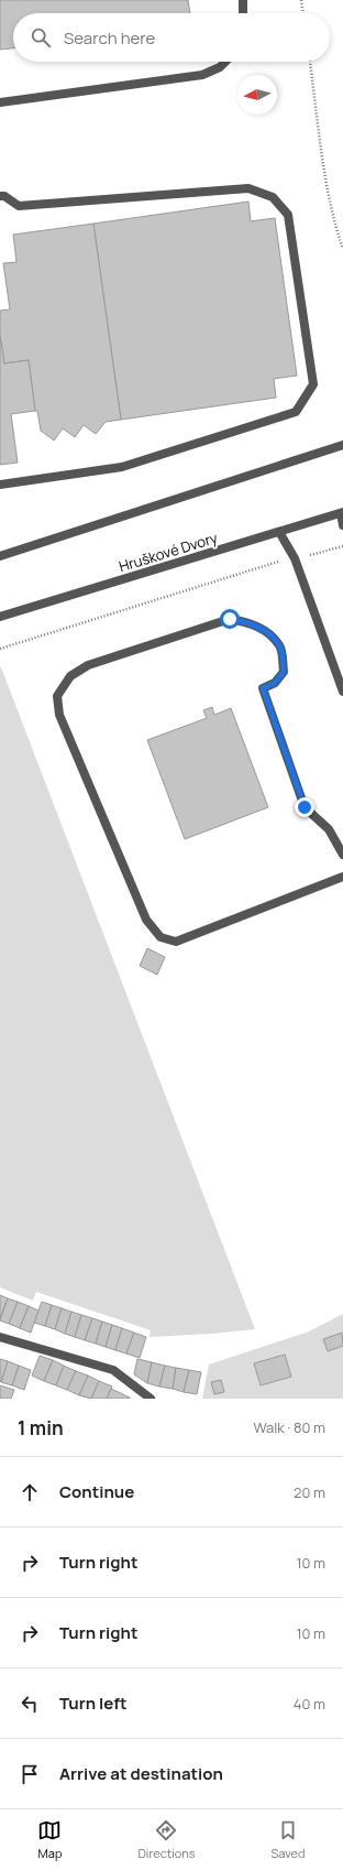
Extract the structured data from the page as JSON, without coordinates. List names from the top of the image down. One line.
{"streets":{"street":["Hruškové Dvory"]},"north":"left","page":{"search":"Search here","heading":["1 min","Walk · 80 m"],"list":[["Continue","20 m"],["Turn right","10 m"],["Turn right","10 m"],["Turn left","40 m"],"Arrive at destination"],"nav":["Map","Directions","Saved"]}}
